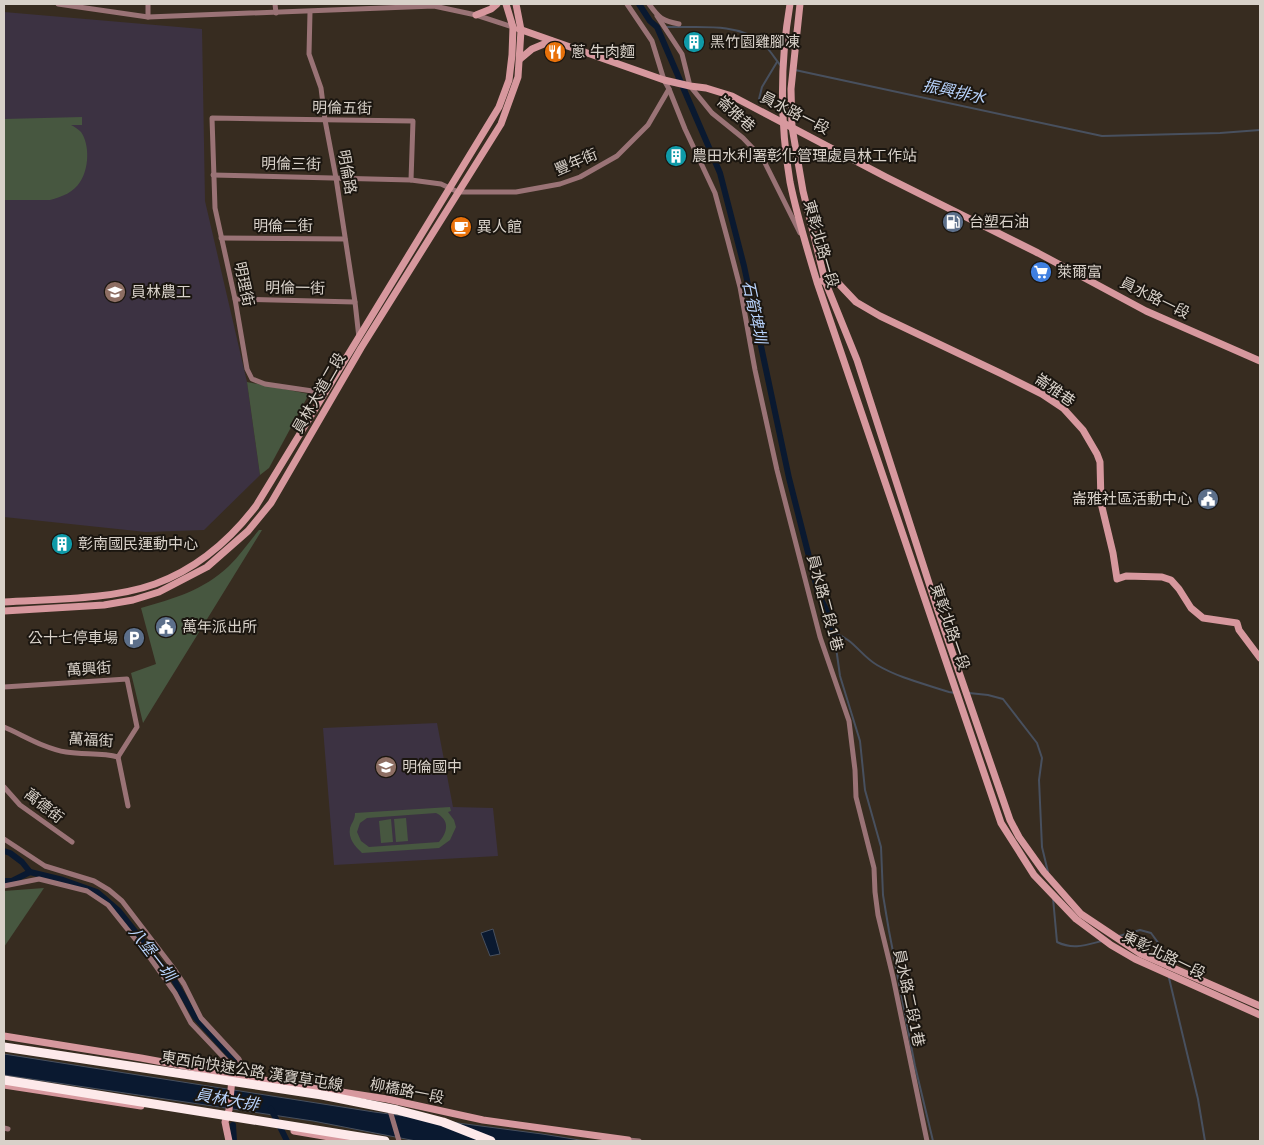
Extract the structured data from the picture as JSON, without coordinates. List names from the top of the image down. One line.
{"streets":{"highway":["東西向快速公路 漢寶草屯線"],"street":["明倫五街","員水路一段","崙雅巷","豐年街","明倫三街","明倫路","明倫二街","東彰北路一段","明理街","明倫一街","員林大道二段","員水路二段1巷","萬興街","萬福街","萬德街","柳橋路一段"]},"crossings":[["明倫五街","明倫三街"],["明倫五街","明倫路"],["明倫五街","明理街"],["員水路一段","崙雅巷"],["員水路一段","東彰北路一段"],["員水路一段","員林大道二段"],["員水路一段","員水路二段1巷"],["崙雅巷","東彰北路一段"],["豐年街","明倫三街"],["豐年街","員林大道二段"],["豐年街","員水路二段1巷"],["明倫三街","明倫路"],["明倫三街","明理街"],["明倫三街","員林大道二段"],["明倫路","明倫二街"],["明倫路","明倫一街"],["明倫路","員林大道二段"],["明倫二街","明理街"],["明理街","明倫一街"],["明理街","員林大道二段"],["萬興街","萬福街"]],"water":["振興排水","石筍埤圳","八堡一圳","員林大排"],"places":{"building":["黑竹園雞腳凍","農田水利署彰化管理處員林工作站","彰南國民運動中心"],"restaurant":["蔥 牛肉麵"],"fuel station":["台塑石油"],"cafe":["異人館"],"supermarket":["萊爾富"],"school or university":["員林農工","明倫國中"],"public building":["崙雅社區活動中心","萬年派出所"],"parking":["公十七停車場"]}}
